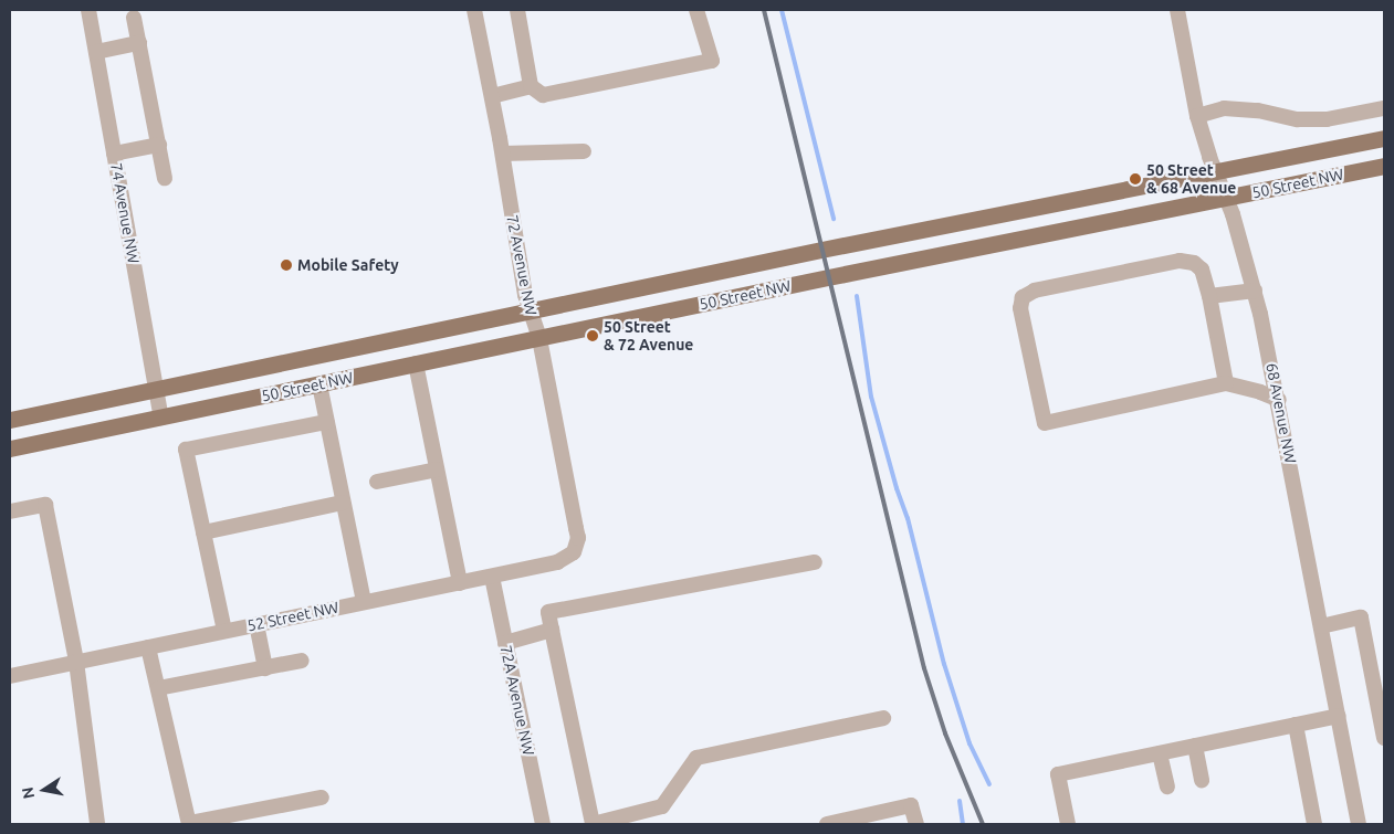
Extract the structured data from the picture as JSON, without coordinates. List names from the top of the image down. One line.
{"streets":{"main road":["50 Street NW"],"street":["74 Avenue NW","72 Avenue NW","68 Avenue NW","52 Street NW","72A Avenue NW"]},"crossings":[["50 Street NW","74 Avenue NW"],["50 Street NW","72 Avenue NW"],["50 Street NW","68 Avenue NW"],["72 Avenue NW","52 Street NW"],["52 Street NW","72A Avenue NW"]],"places":["50 Street & 68 Avenue","Mobile Safety","50 Street & 72 Avenue"],"north":"left"}
